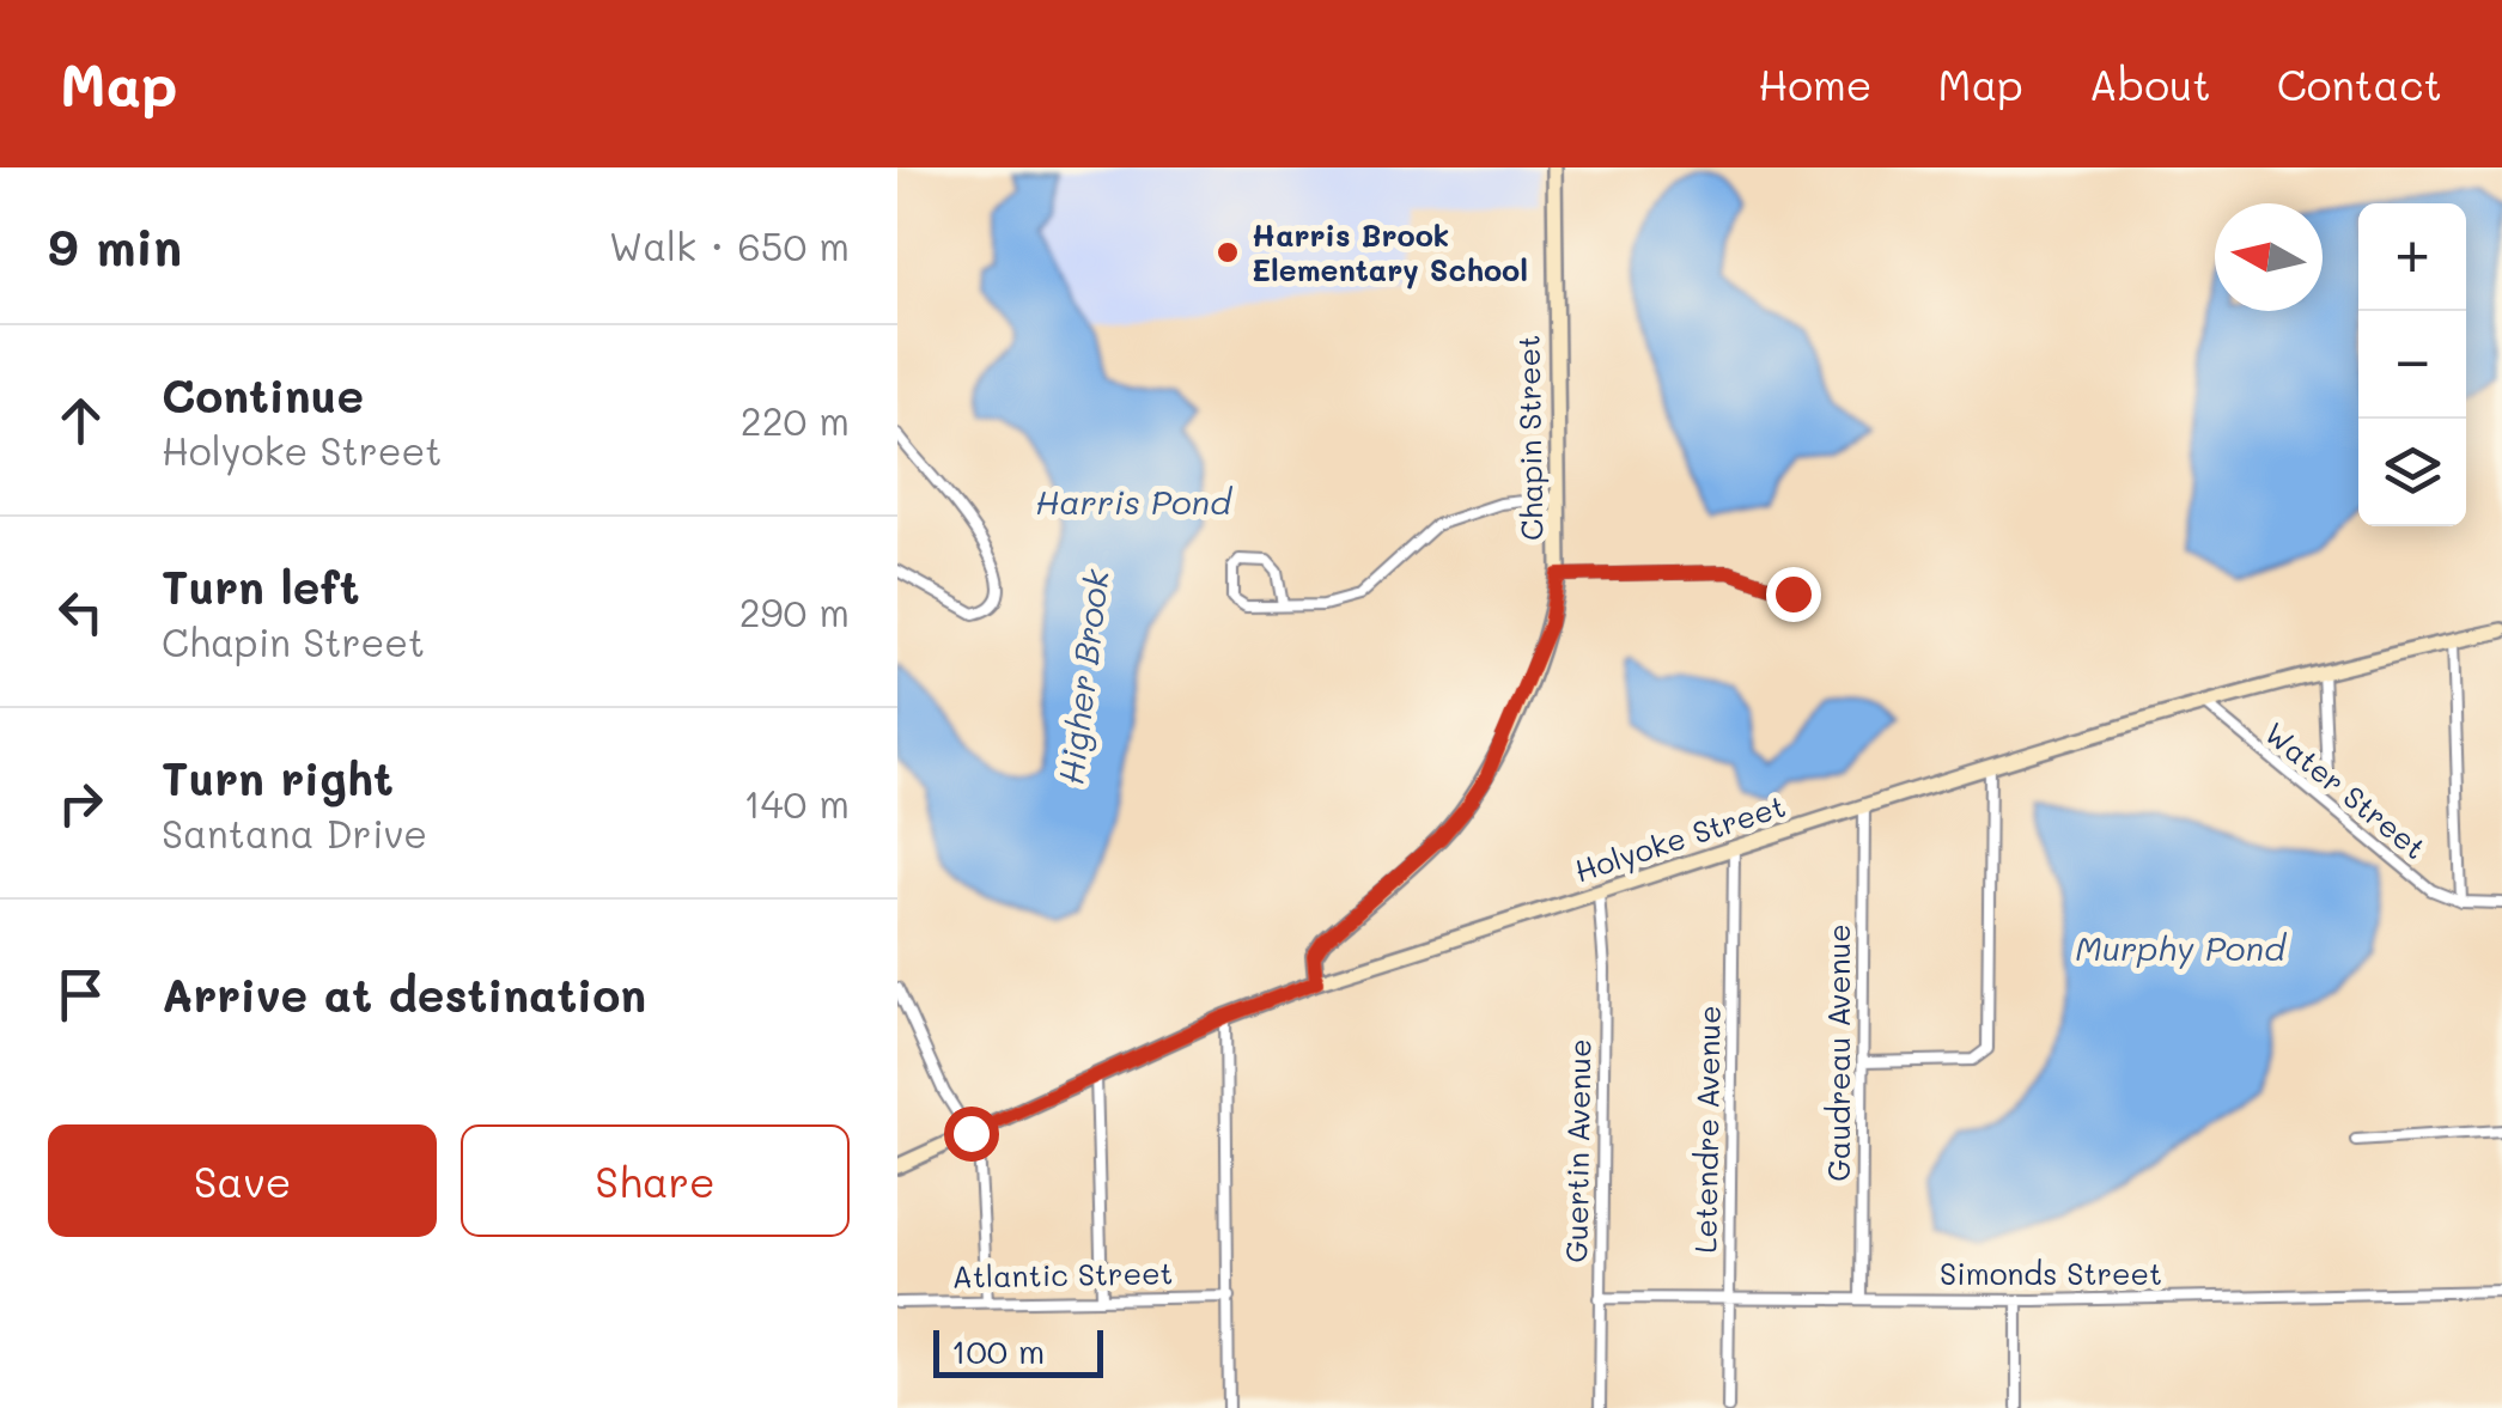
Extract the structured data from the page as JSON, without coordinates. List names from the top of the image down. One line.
{"streets":{"main road":["Chapin Street","Holyoke Street"],"street":["Water Street","Gaudreau Avenue","Letendre Avenue","Guertin Avenue","Simonds Street","Atlantic Street"]},"crossings":[["Chapin Street","Holyoke Street"],["Water Street","Holyoke Street"],["Holyoke Street","Gaudreau Avenue"],["Holyoke Street","Letendre Avenue"],["Holyoke Street","Guertin Avenue"],["Gaudreau Avenue","Simonds Street"],["Letendre Avenue","Simonds Street"],["Guertin Avenue","Simonds Street"]],"water":["Harris Pond","Higher Brook","Murphy Pond"],"places":["Harris Brook Elementary School"],"scale_bar":"100 m","north":"left","page":{"header":"Map","nav":["Home","Map","About","Contact"],"heading":["9 min","Walk · 650 m"],"map_buttons":["+","−"],"list":[["Continue","Holyoke Street","220 m"],["Turn left","Chapin Street","290 m"],["Turn right","Santana Drive","140 m"],"Arrive at destination"],"buttons":["Save","Share"],"scale":"100 m"}}
